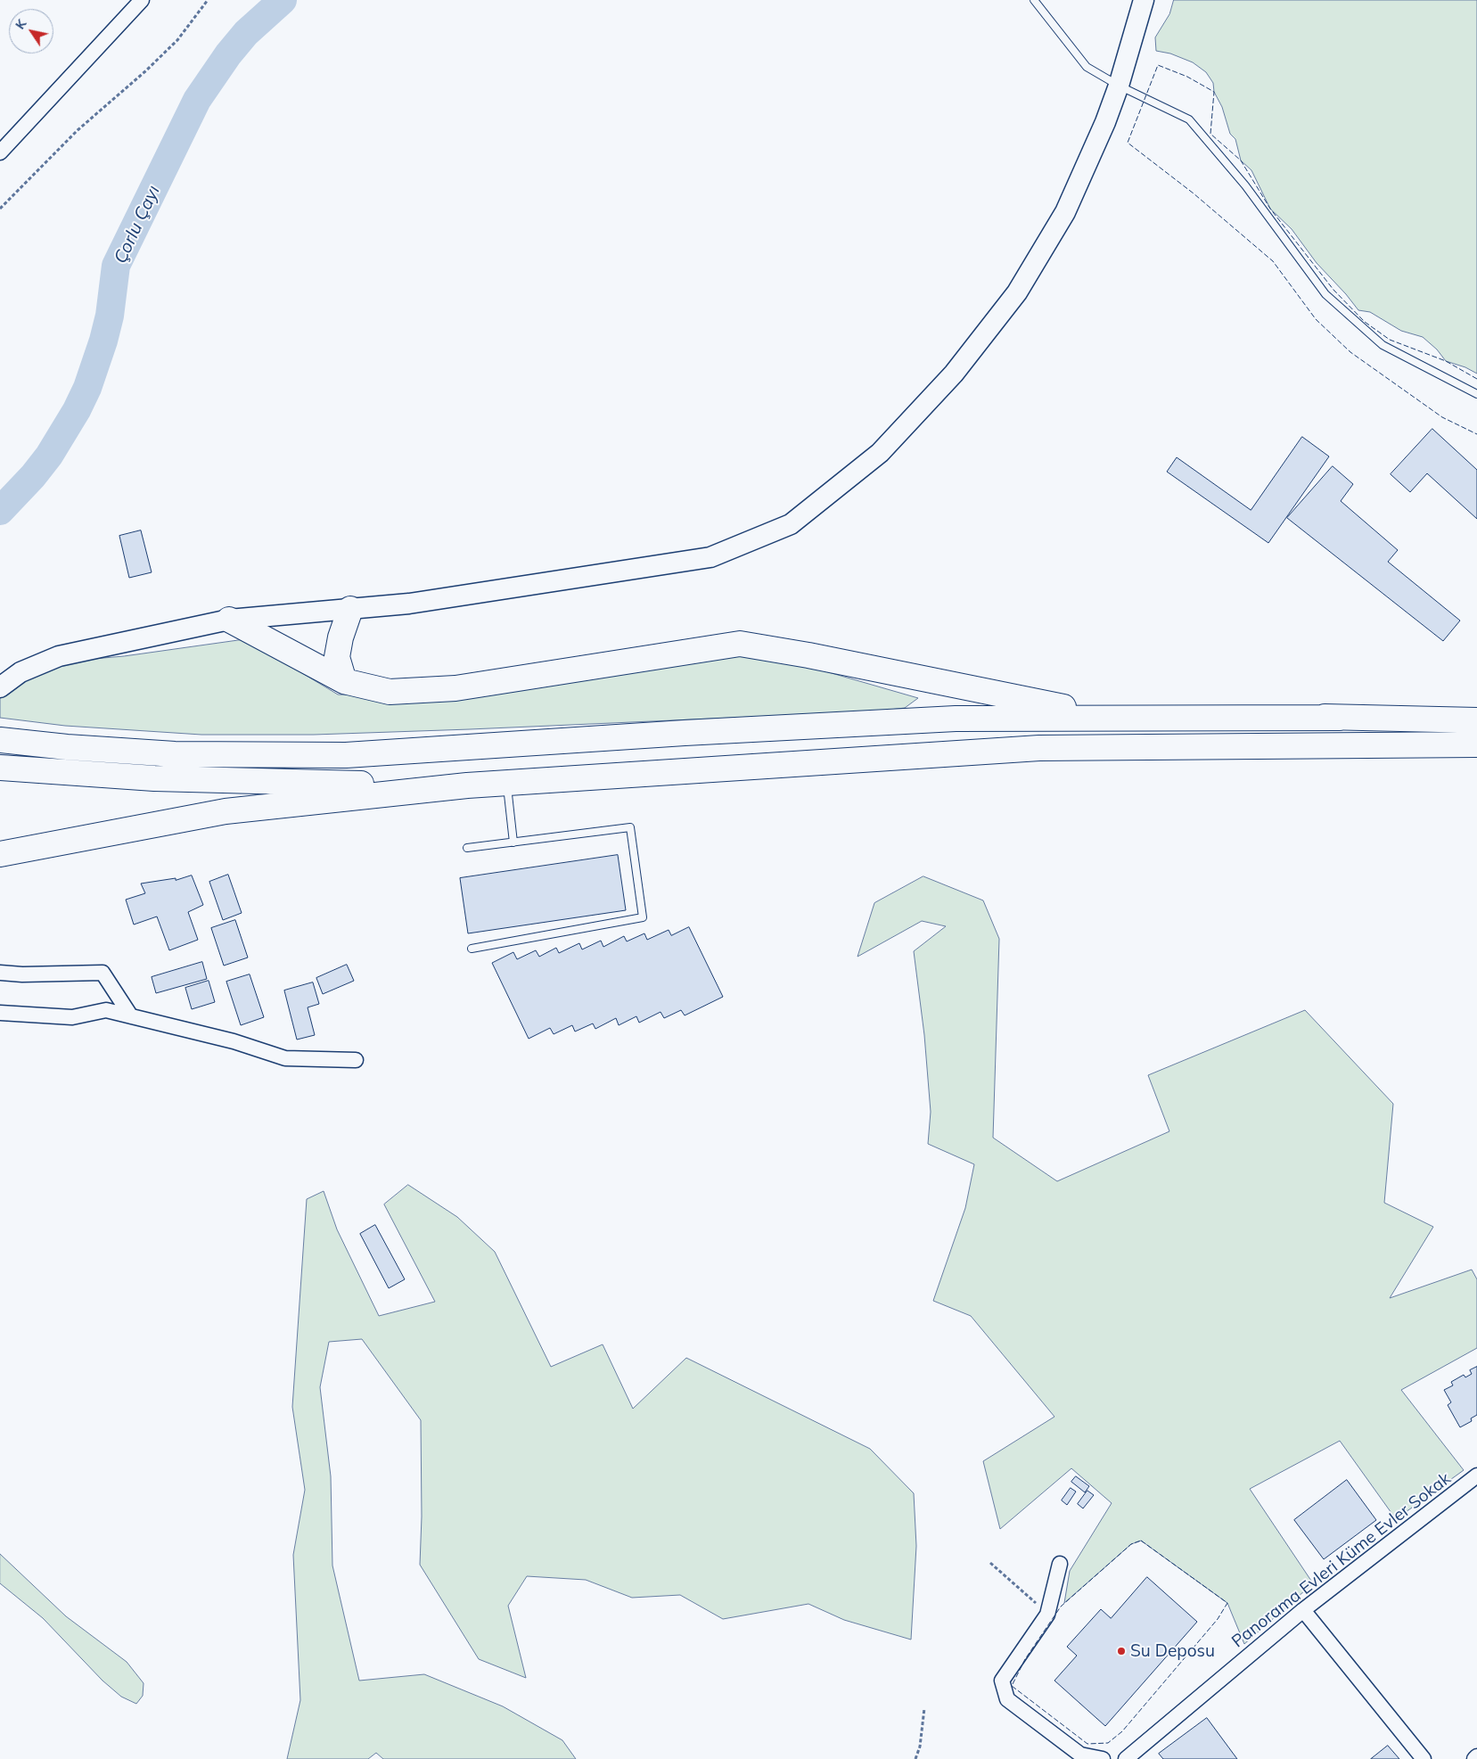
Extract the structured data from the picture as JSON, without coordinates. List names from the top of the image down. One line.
{"streets":{"street":["Panorama Evleri Küme Evler Sokak"]},"water":["Çorlu Çayı"],"places":["Su Deposu"],"north":"top left"}
